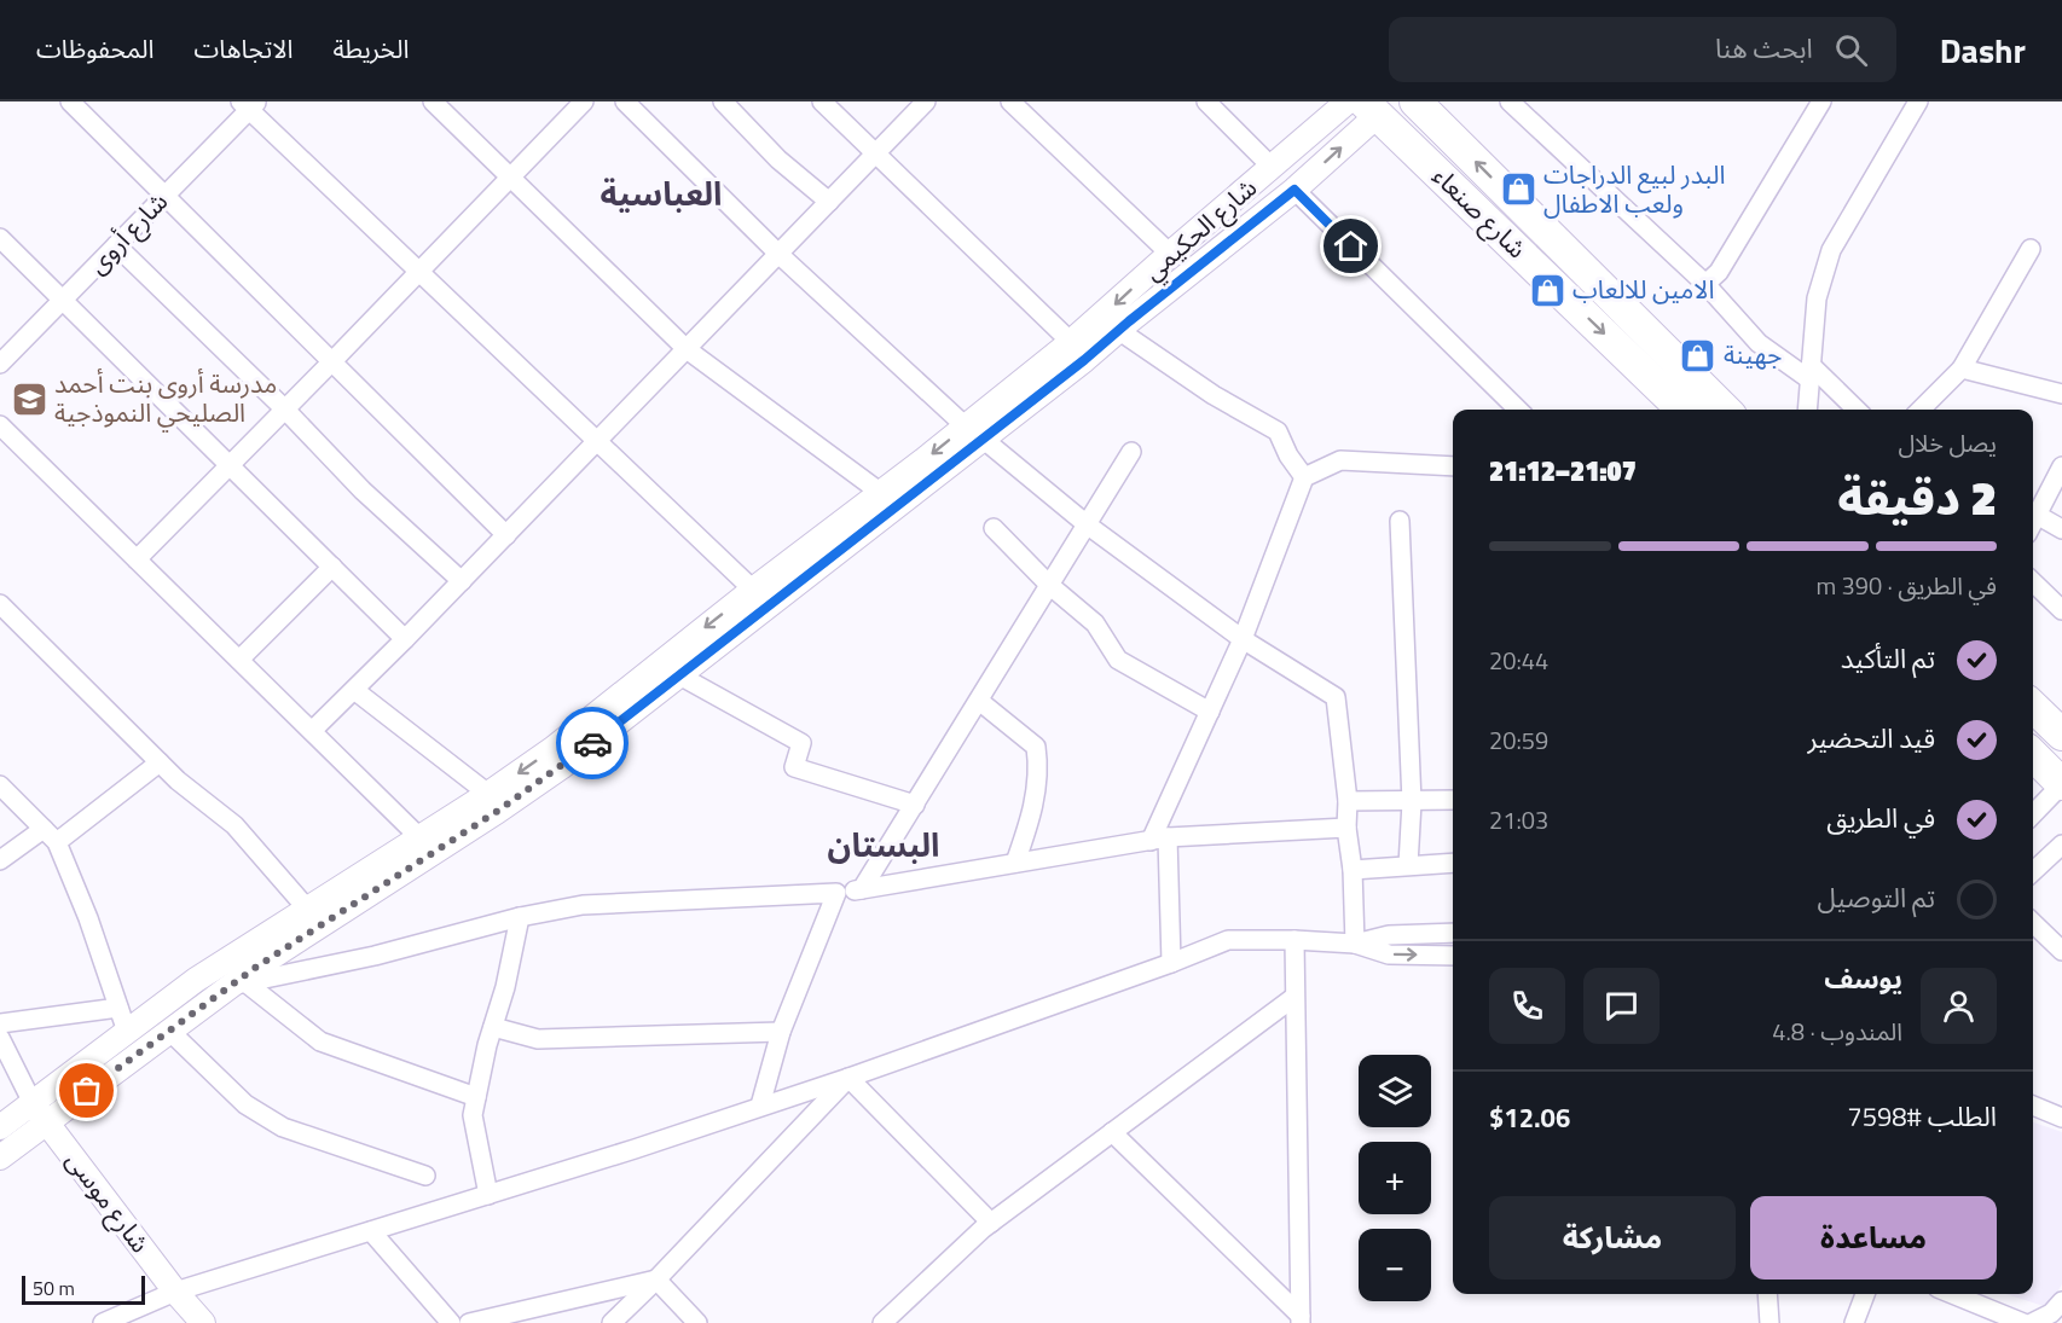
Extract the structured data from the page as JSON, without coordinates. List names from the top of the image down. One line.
{"streets":{"highway":["شارع صنعاء"],"street":["شارع الحكيمي","شارع أروى","شارع موسى"]},"crossings":[["شارع صنعاء","شارع الحكيمي"],["شارع الحكيمي","شارع موسى"]],"districts":["العباسية","البستان"],"places":{"shop":["البدر لبيع الدراجات ولعب الاطفال","الامين للالعاب","جهينة"],"school or university":["مدرسة أروى بنت أحمد الصليحي النموذجية"]},"scale_bar":"50 m","page":{"header":"Dashr","search":"ابحث هنا","nav":["الخريطة","الاتجاهات","المحفوظات"],"heading":["2 دقيقة","يصل خلال","21:07–21:12"],"panel":["يوسف","المندوب · 4.8","الطلب #7598","$12.06"],"bar":"في الطريق · 390 m","list":[["تم التأكيد","20:44"],["قيد التحضير","20:59"],["في الطريق","21:03"],"تم التوصيل"],"map_buttons":["+","−"],"buttons":["مساعدة","مشاركة"],"scale":"50 m"}}
